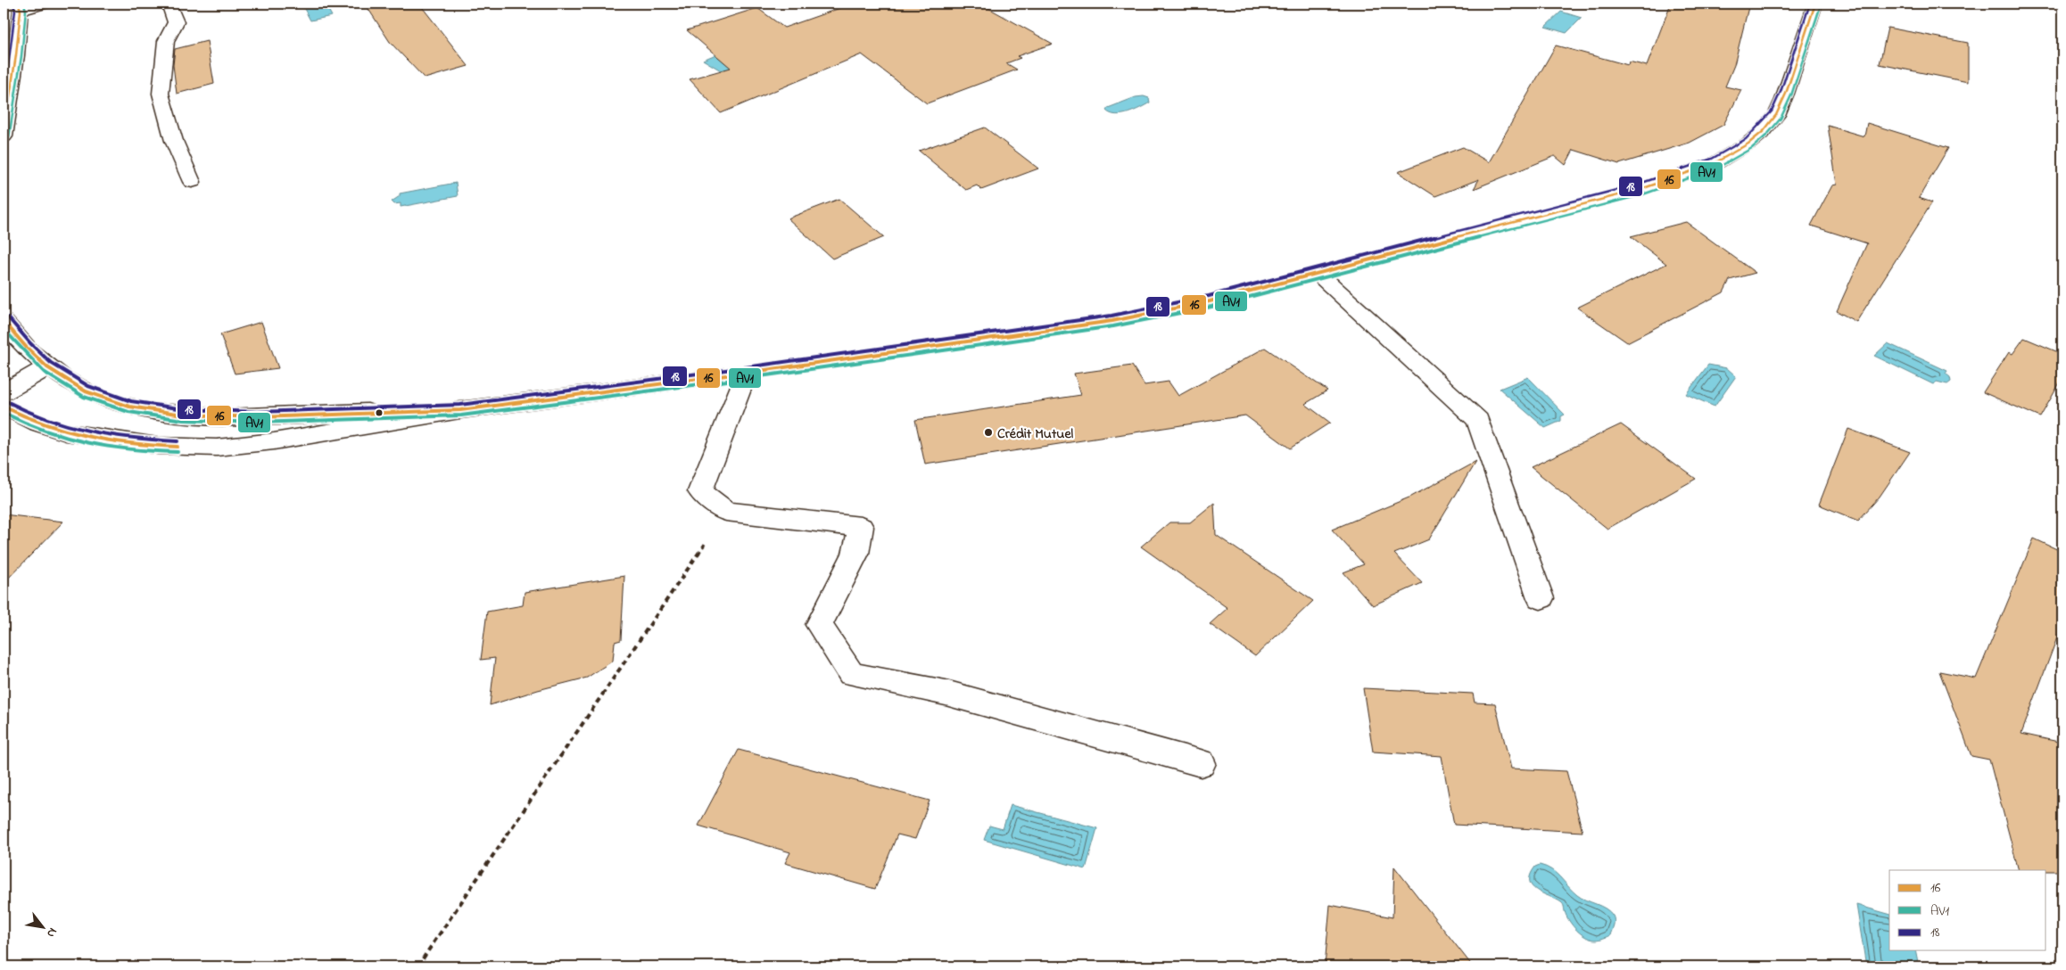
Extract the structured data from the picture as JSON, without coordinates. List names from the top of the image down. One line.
{"places":["Crédit Mutuel"],"lines":["transit line 16","transit line AV1","transit line 18"],"legend":["16","AV1","18"],"north":"bottom right"}
